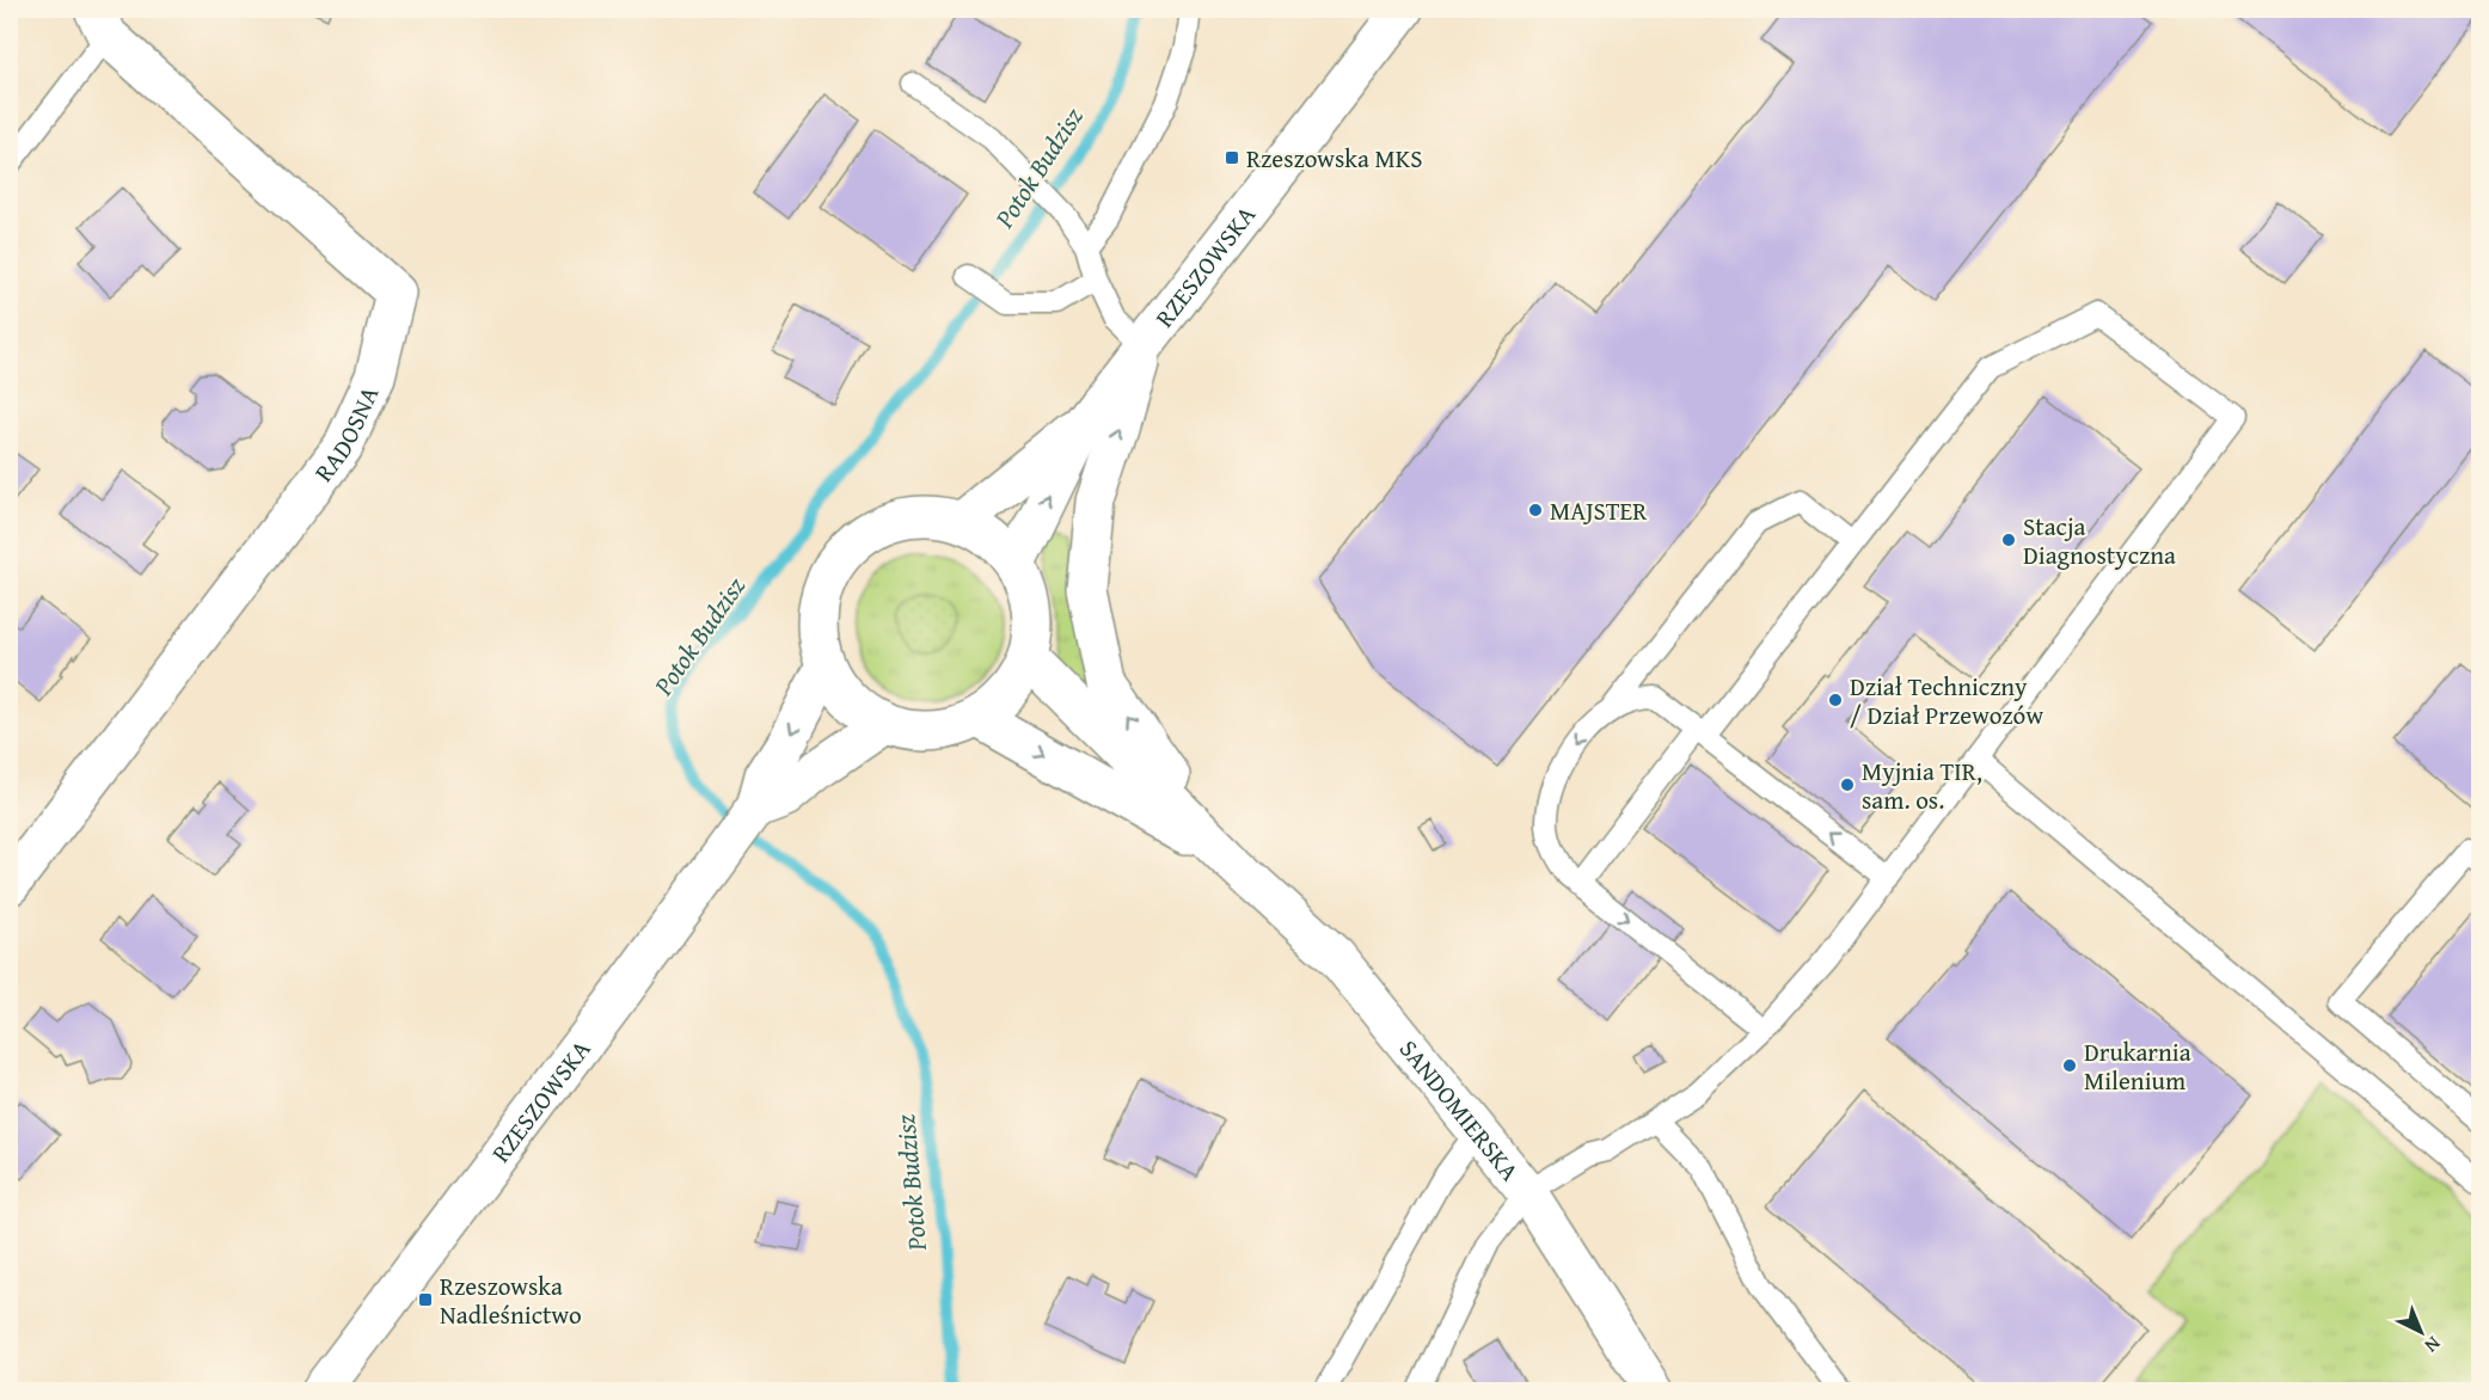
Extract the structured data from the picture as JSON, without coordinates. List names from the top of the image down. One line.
{"streets":{"street":["RZESZOWSKA","RADOSNA","SANDOMIERSKA"]},"water":["Potok Budzisz"],"places":{"transit":["Rzeszowska MKS","Rzeszowska Nadleśnictwo"],"other":["MAJSTER","Stacja Diagnostyczna","Dział Techniczny / Dział Przewozów","Myjnia TIR, sam. os.","Drukarnia Milenium"]},"north":"bottom right"}
